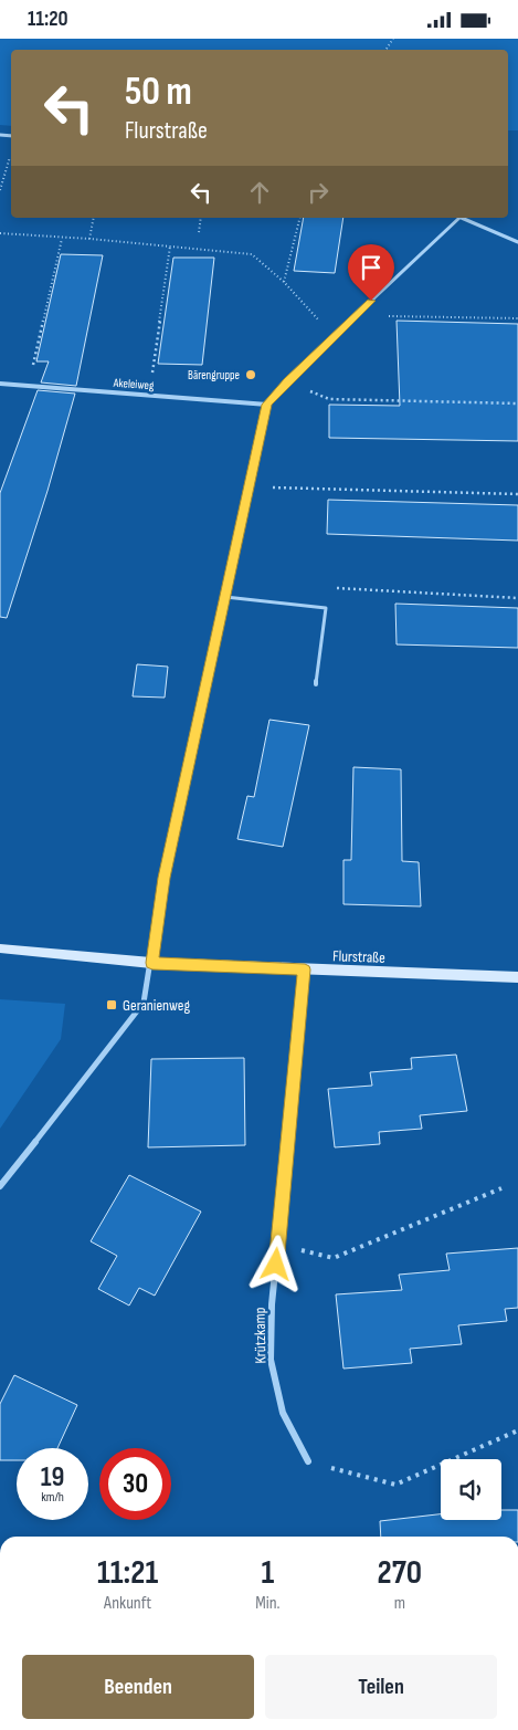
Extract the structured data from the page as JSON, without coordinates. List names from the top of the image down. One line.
{"streets":{"street":["Akeleiweg","Flurstraße","Krützkamp"]},"crossings":[["Flurstraße","Krützkamp"]],"places":{"other":["Bärengruppe"],"transit":["Geranienweg"]},"page":{"status":"11:20","turn":["50 m","Flurstraße"],"speed":"19 km/h","limit":"30","eta":["11:21","Ankunft","1","Min.","270","m"],"buttons":["Beenden","Teilen"]}}
